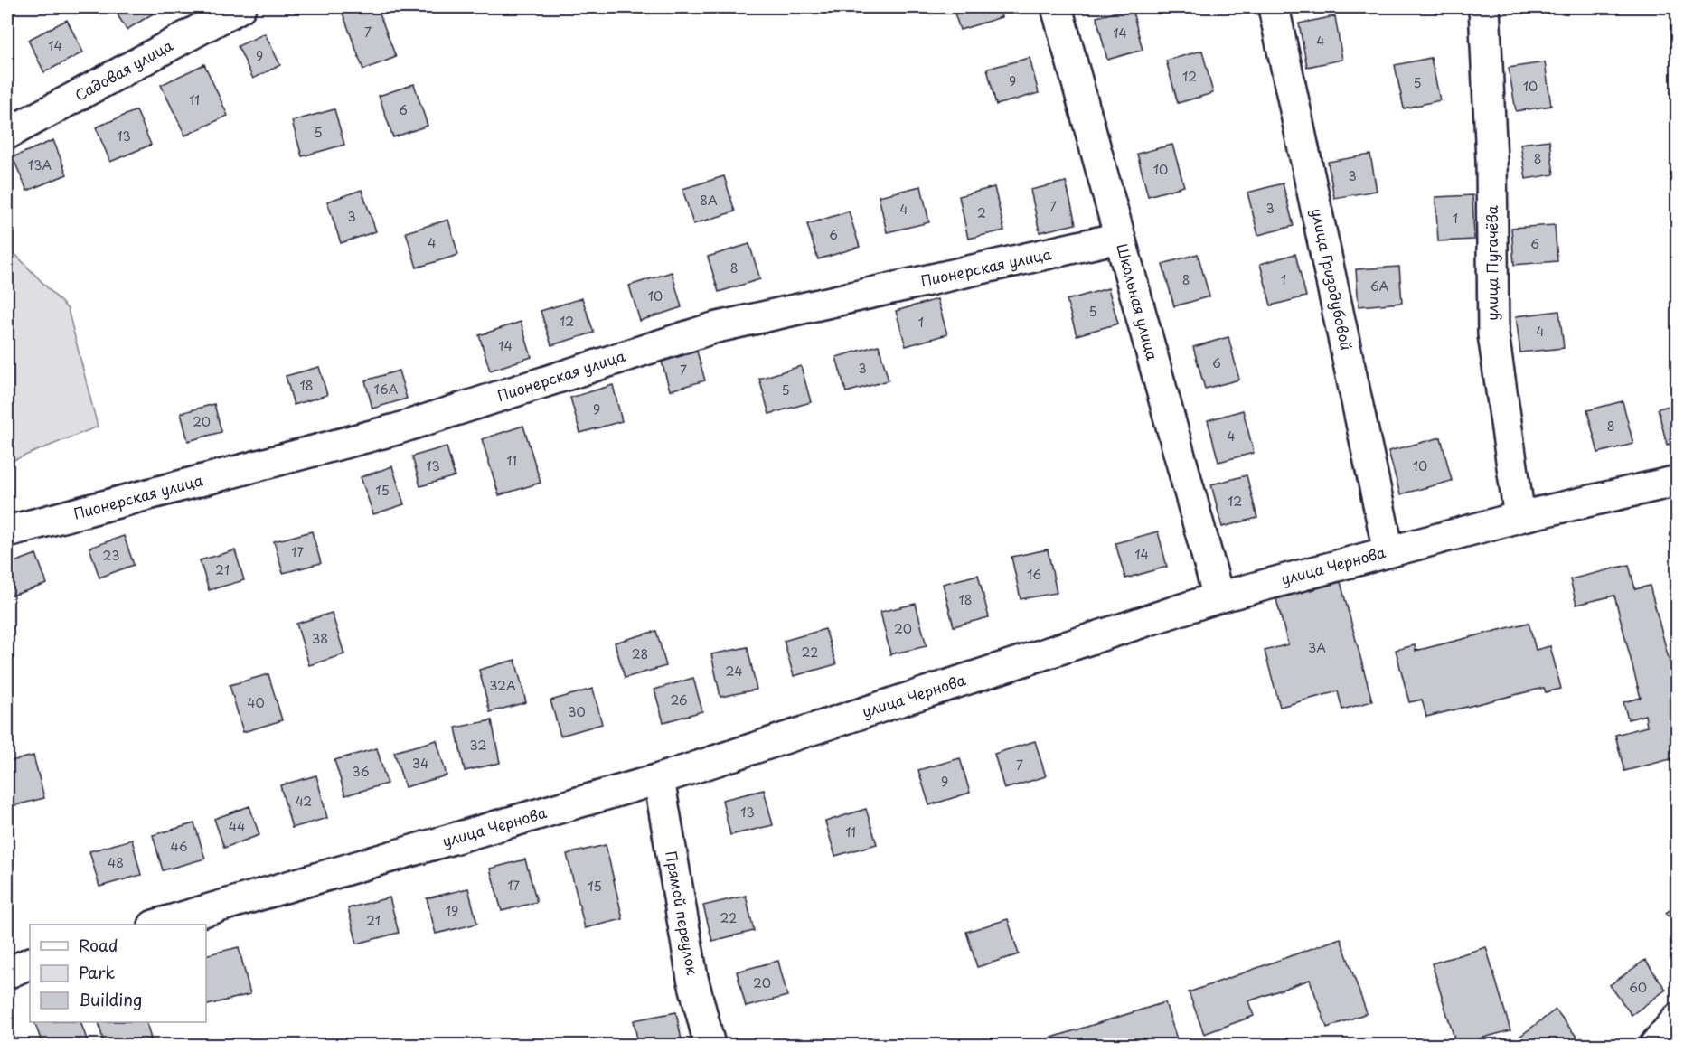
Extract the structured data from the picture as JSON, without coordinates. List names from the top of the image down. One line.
{"streets":{"street":["Садовая улица","улица Пугачёва","Пионерская улица","улица Гризодубовой","Школьная улица","улица Чернова","Прямой переулок"]},"crossings":[["улица Пугачёва","улица Чернова"],["Пионерская улица","Школьная улица"],["улица Гризодубовой","улица Чернова"],["Школьная улица","улица Чернова"],["улица Чернова","Прямой переулок"]],"house_numbers":["7","14","4","14","9","12","9","5","10","11","6","5","13","8","13А","10","3","8А","7","3","4","2","3","1","6","4","6","8","8","1","6А","10","5","12","1","4","14","6","3","7","18","16А","5","9","20","8","4","11","13","10","15","12","17","14","23","21","16","18","20","38","3А","22","28","24","32А","26","40","30","32","34","7","36","9","42","13","44","11","46","48","17","15","19","22","21","20","60"],"legend":["Road","Park","Building"]}
